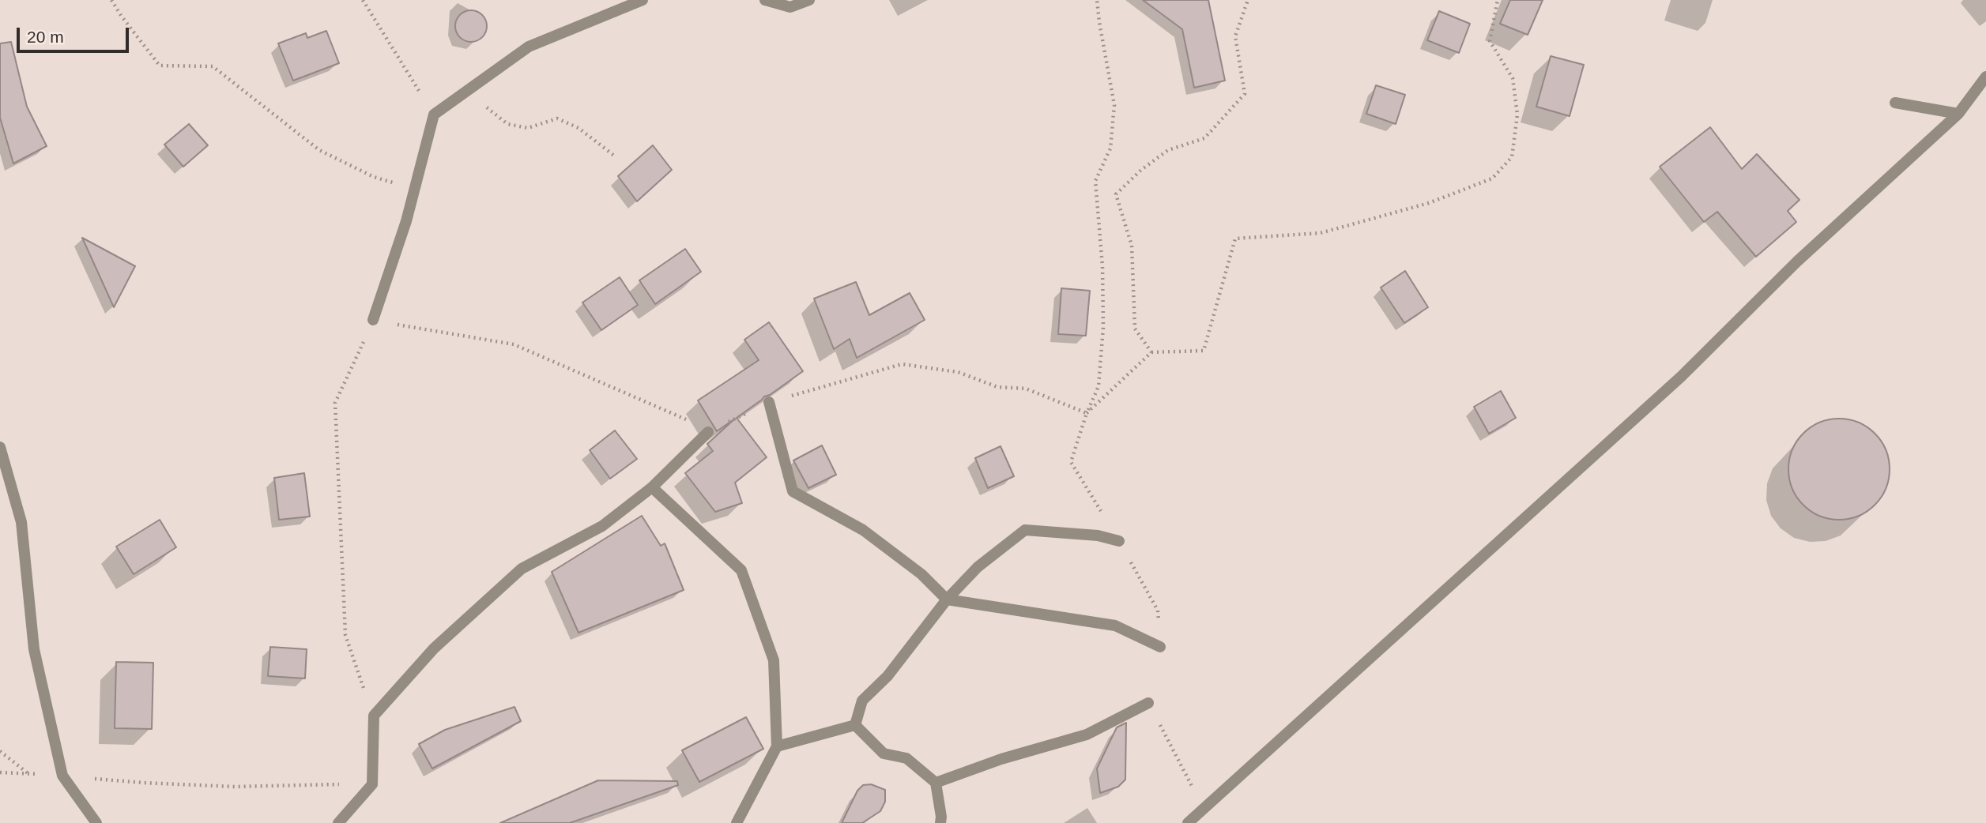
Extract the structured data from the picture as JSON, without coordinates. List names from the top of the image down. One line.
{"scale_bar":"20 m"}
